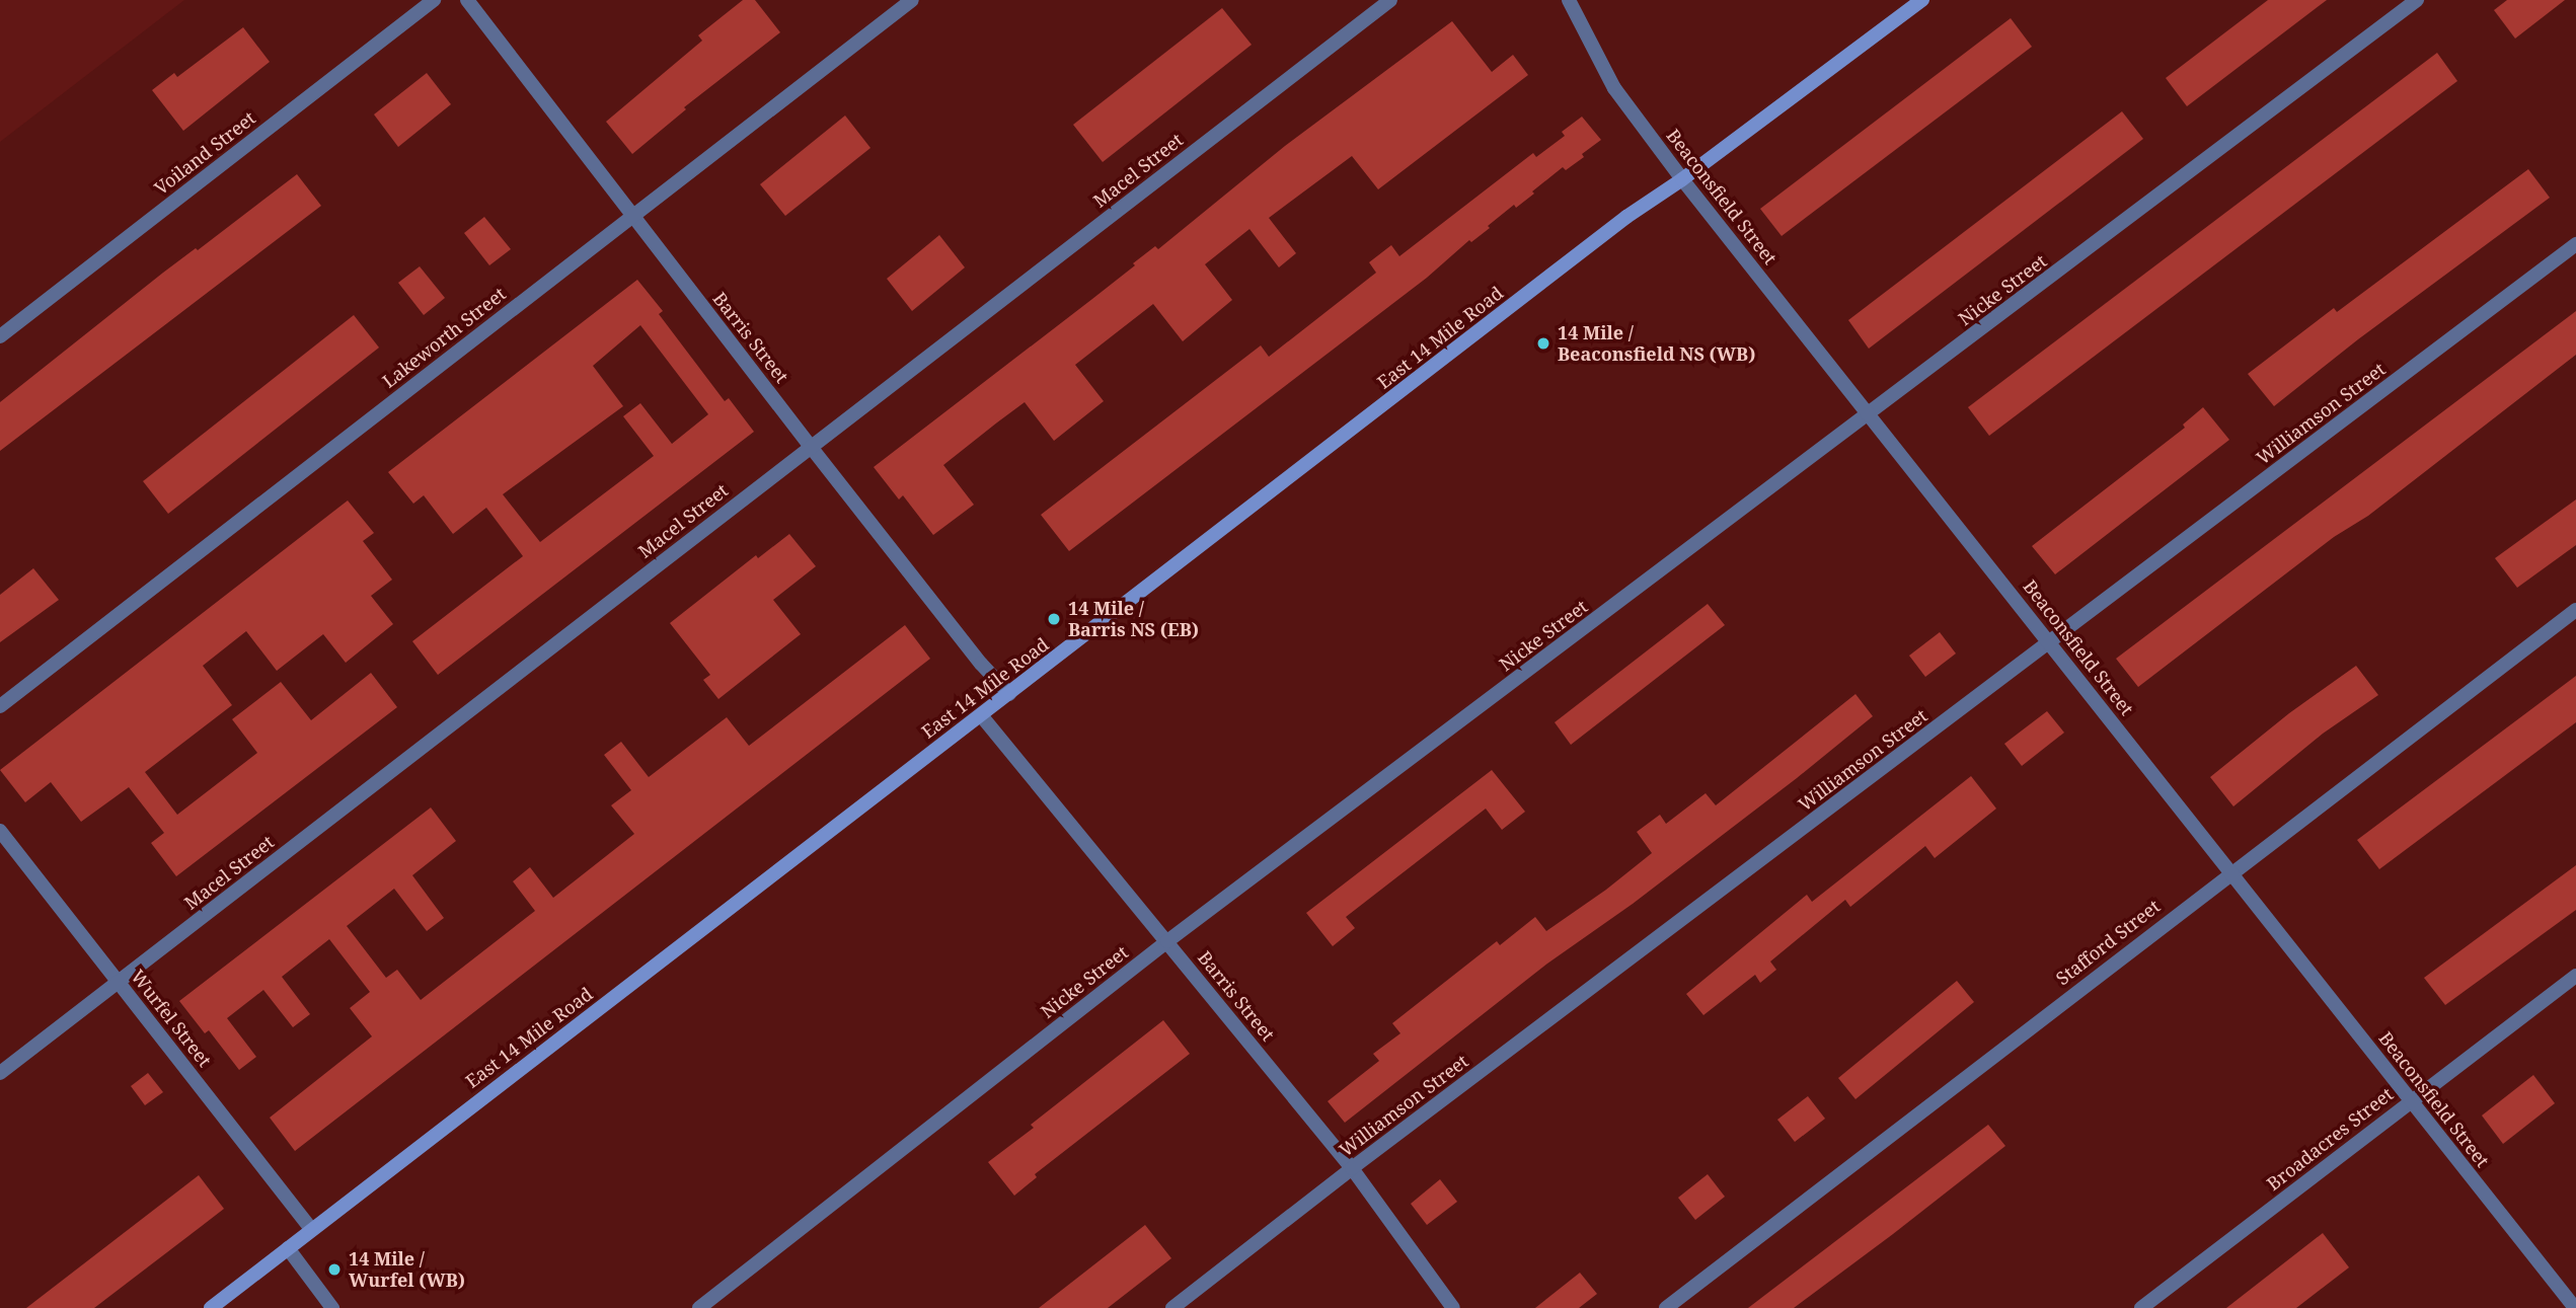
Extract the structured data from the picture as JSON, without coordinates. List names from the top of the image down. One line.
{"streets":{"main road":["East 14 Mile Road"],"street":["Voiland Street","Macel Street","Beaconsfield Street","Nicke Street","Lakeworth Street","Barris Street","Williamson Street","Stafford Street","Wurfel Street","Broadacres Street"]},"crossings":[["Macel Street","Barris Street"],["Macel Street","Wurfel Street"],["Beaconsfield Street","Nicke Street"],["Beaconsfield Street","East 14 Mile Road"],["Beaconsfield Street","Williamson Street"],["Beaconsfield Street","Stafford Street"],["Beaconsfield Street","Broadacres Street"],["Nicke Street","Barris Street"],["Lakeworth Street","Barris Street"],["Barris Street","East 14 Mile Road"],["Barris Street","Williamson Street"],["East 14 Mile Road","Wurfel Street"]],"places":["14 Mile / Beaconsfield NS (WB)","14 Mile / Barris NS (EB)","14 Mile / Wurfel (WB)"]}
